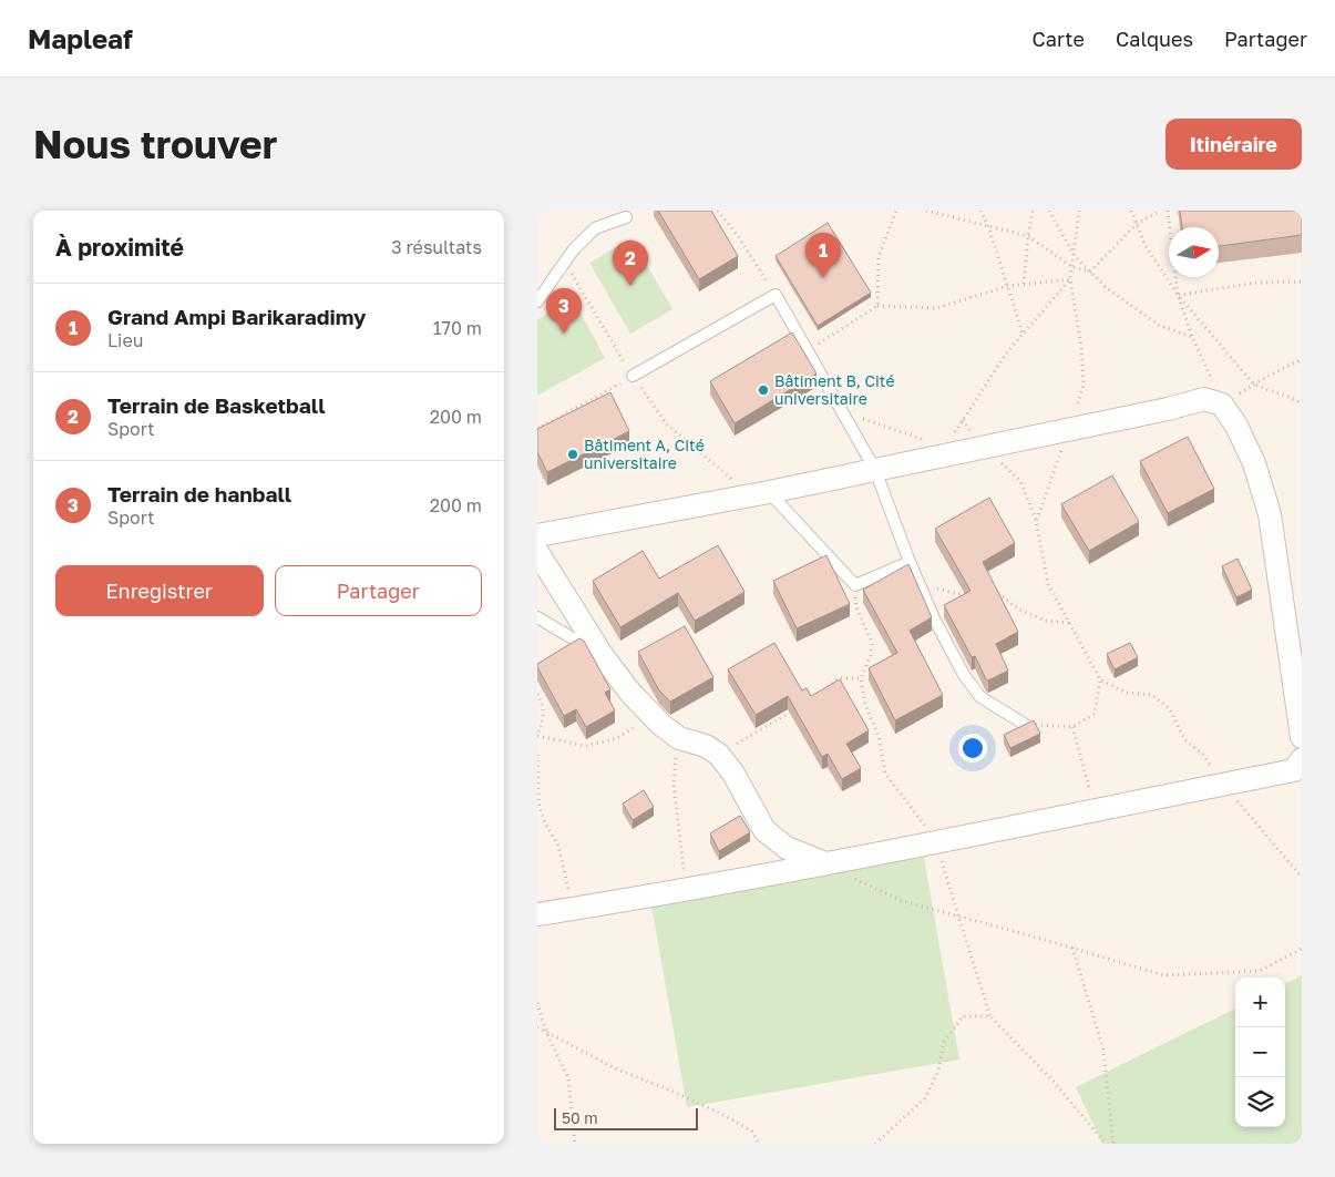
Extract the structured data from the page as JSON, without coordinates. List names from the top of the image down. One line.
{"places":["Bâtiment B, Cité universitaire","Bâtiment A, Cité universitaire"],"scale_bar":"50 m","north":"right","page":{"header":"Mapleaf","nav":["Carte","Calques","Partager"],"buttons":["Itinéraire",["Enregistrer","Partager"]],"title":"Nous trouver","heading":["À proximité","3 résultats"],"pins":["1","2","3"],"list":[{"mark":"1","name":"Grand Ampi Barikaradimy","note":"Lieu","value":"170 m"},{"mark":"2","name":"Terrain de Basketball","note":"Sport","value":"200 m"},{"mark":"3","name":"Terrain de hanball","note":"Sport","value":"200 m"}],"map_buttons":["+","−"],"scale":"50 m"}}
